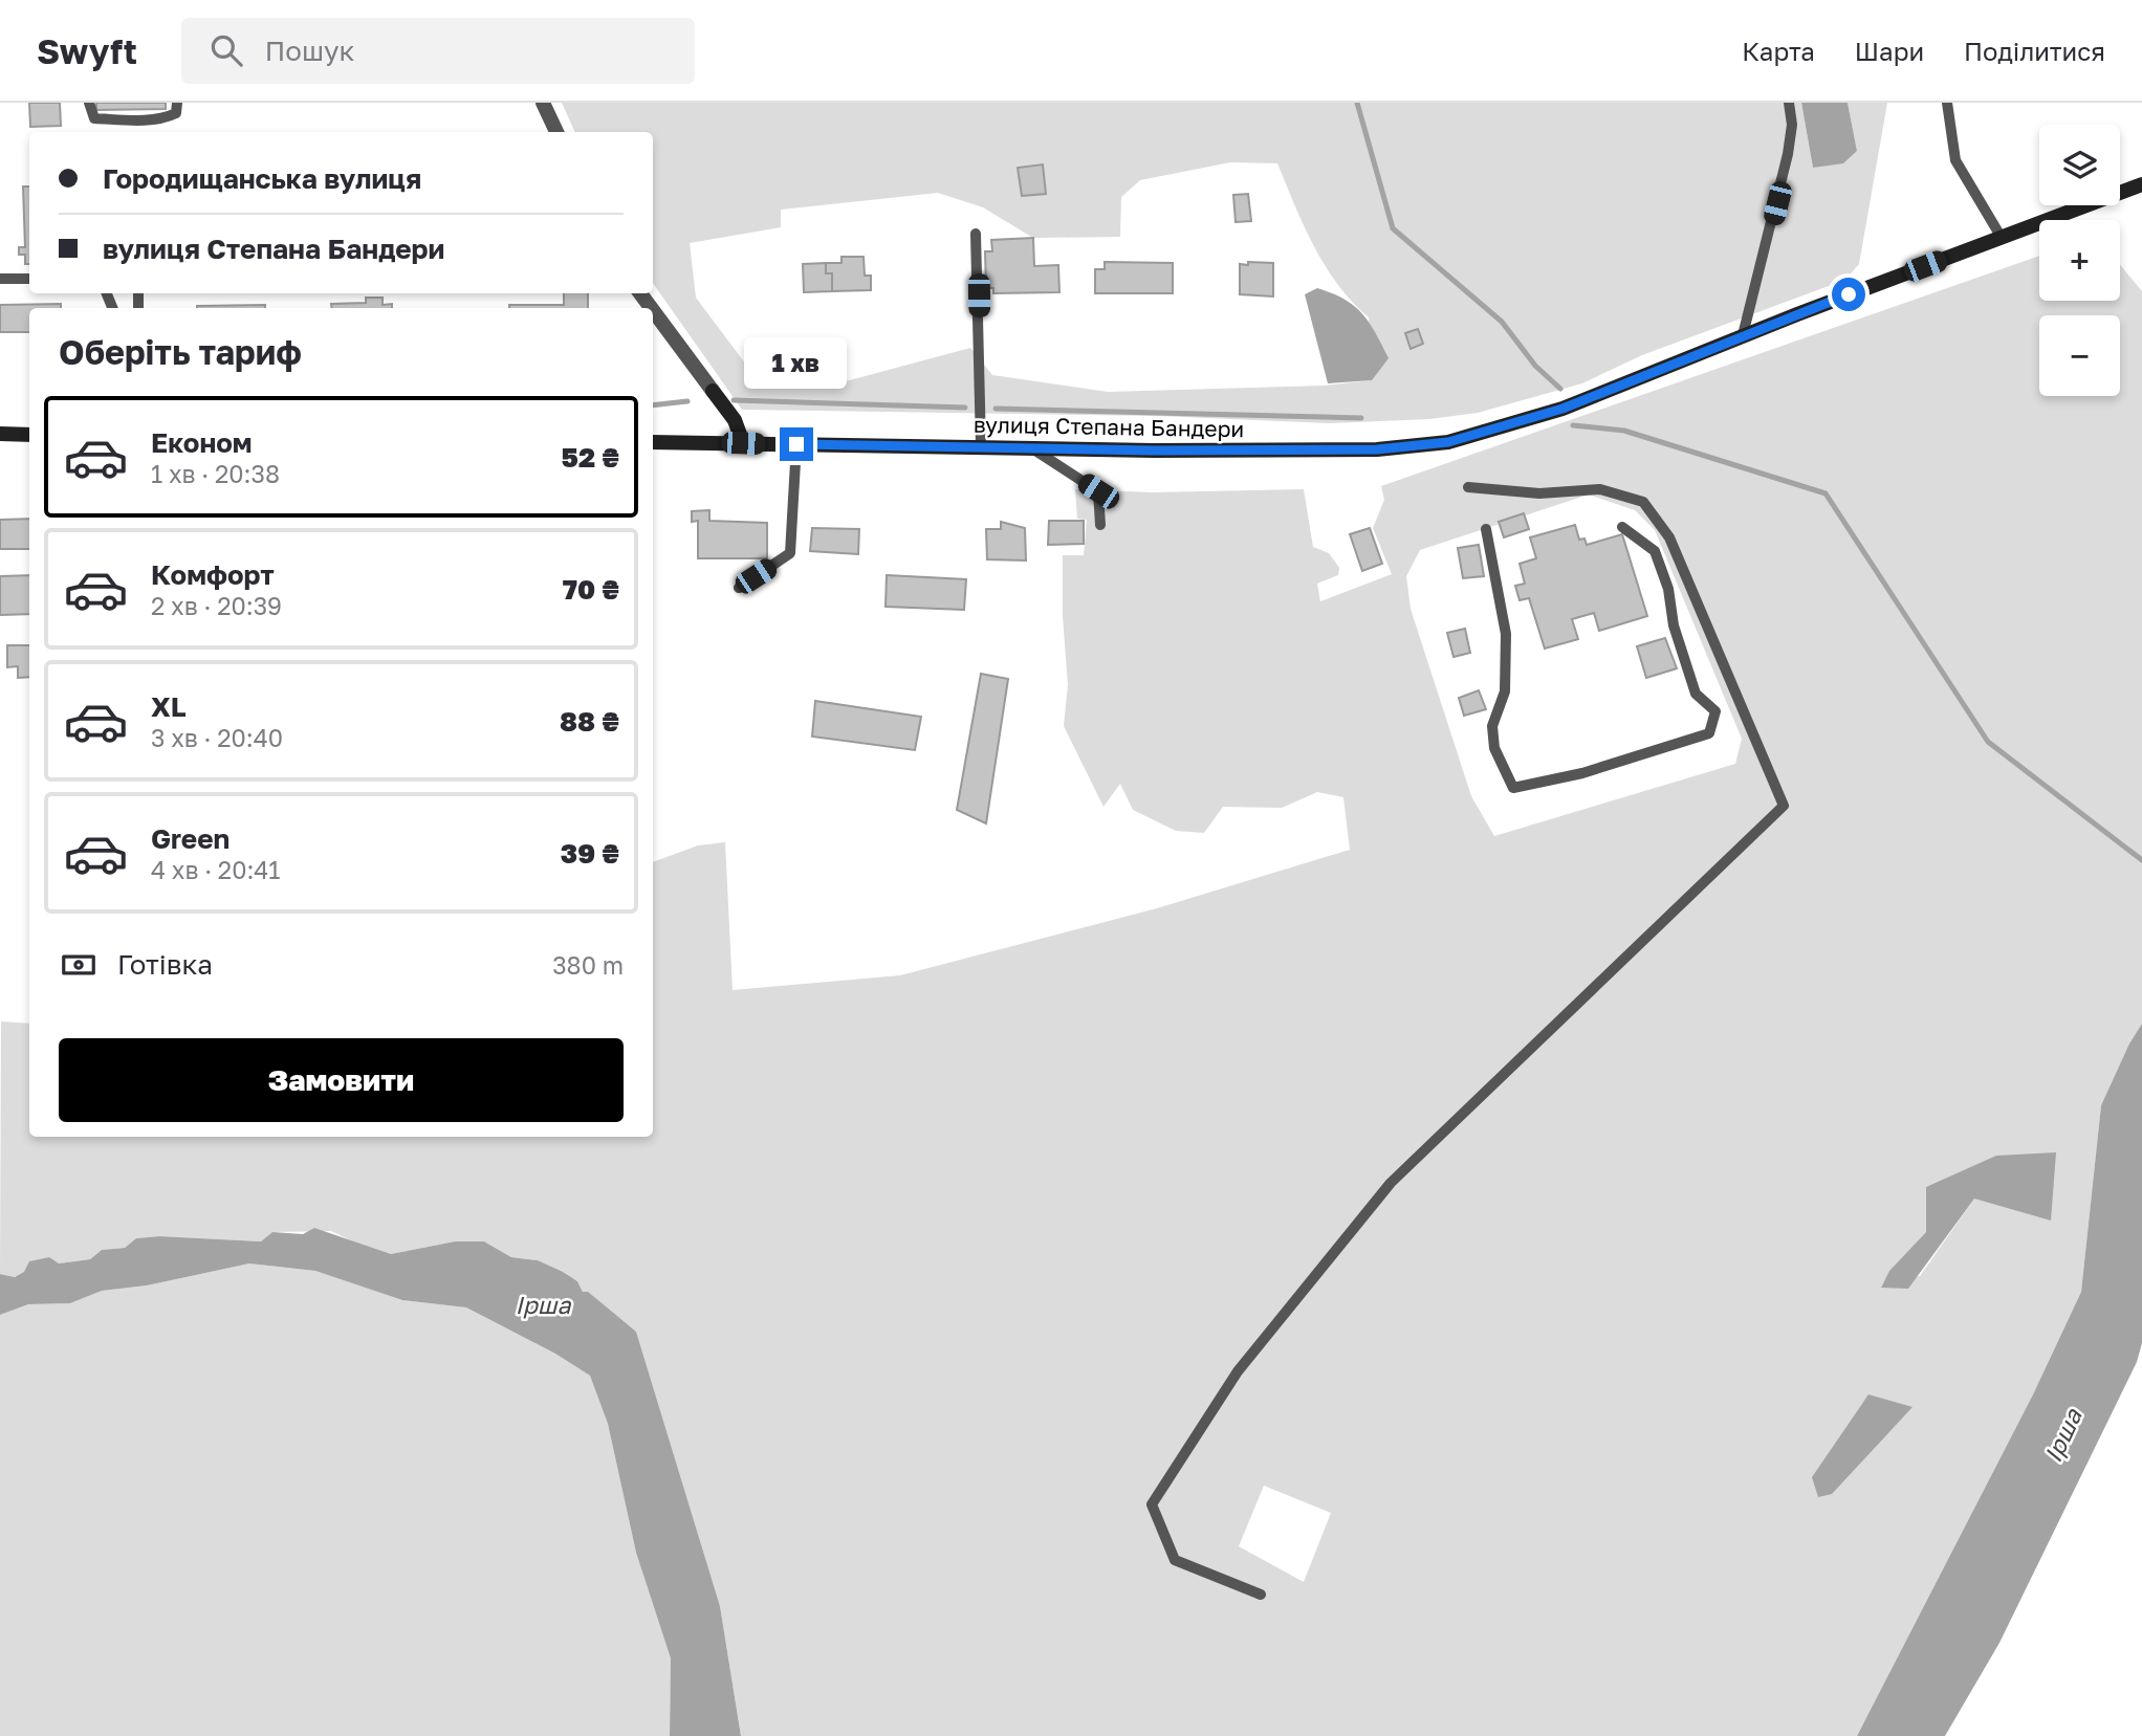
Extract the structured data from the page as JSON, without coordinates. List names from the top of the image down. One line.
{"streets":{"street":["вулиця Степана Бандери"]},"water":["Ірша"],"page":{"header":"Swyft","search":"Пошук","nav":["Карта","Шари","Поділитися"],"map_buttons":["+","−"],"banner":["Городищанська вулиця","вулиця Степана Бандери"],"heading":"Оберіть тариф","bubble":"1 хв","list":[{"name":"Економ","note":"1 хв · 20:38","value":"52 ₴"},{"name":"Комфорт","note":"2 хв · 20:39","value":"70 ₴"},{"name":"XL","note":"3 хв · 20:40","value":"88 ₴"},{"name":"Green","note":"4 хв · 20:41","value":"39 ₴"}],"pay":["Готівка","380 m"],"buttons":"Замовити"}}
